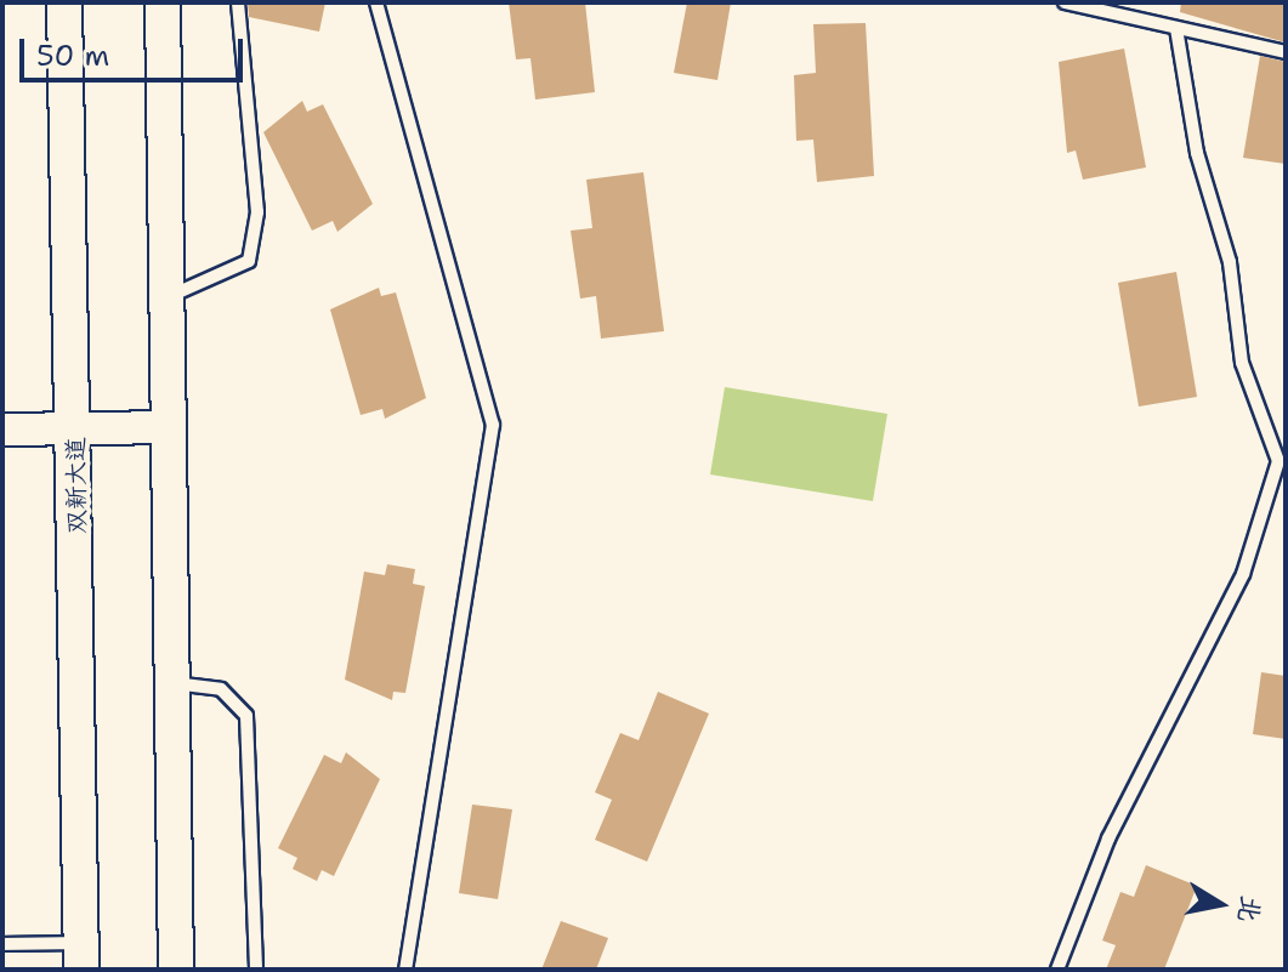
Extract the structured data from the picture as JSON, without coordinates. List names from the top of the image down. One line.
{"streets":{"main road":["双新大道"]},"scale_bar":"50 m","north":"right"}
